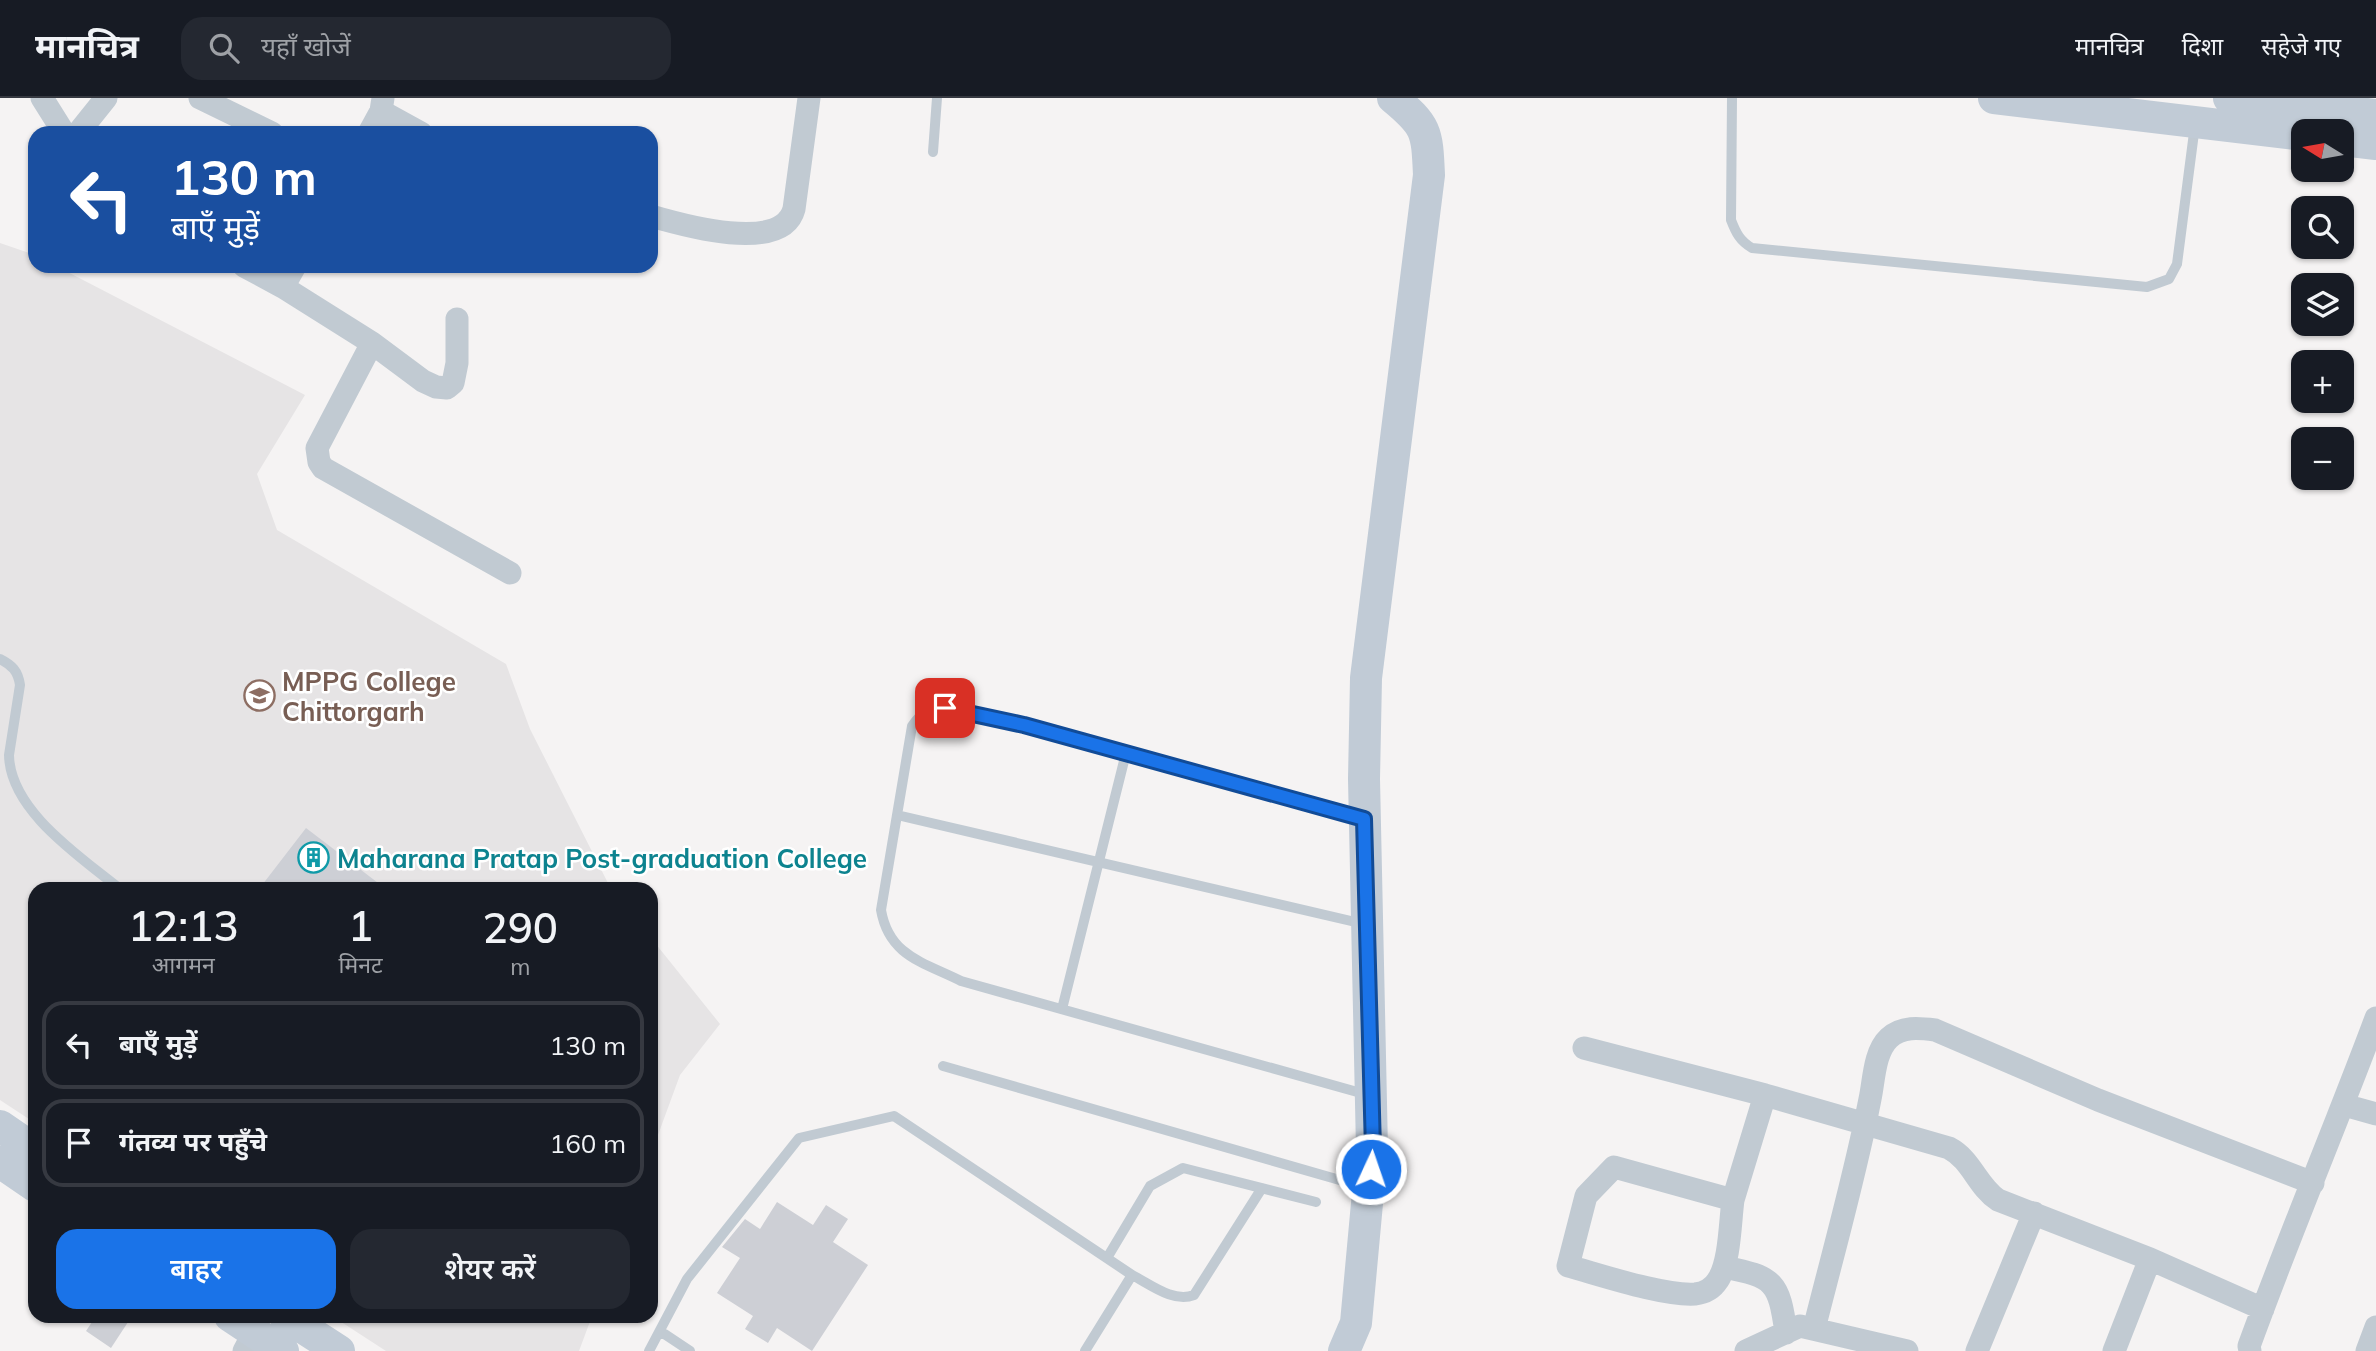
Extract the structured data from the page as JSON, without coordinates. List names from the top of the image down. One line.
{"places":{"school or university":["MPPG College Chittorgarh"],"building":["Maharana Pratap Post-graduation College"]},"north":"left","page":{"header":"मानचित्र","search":"यहाँ खोजें","nav":["मानचित्र","दिशा","सहेजे गए"],"map_buttons":["+","−"],"turn":["130 m","बाएँ मुड़ें"],"eta":["12:13","आगमन","1","मिनट","290","m"],"list":[{"name":"बाएँ मुड़ें","value":"130 m"},{"name":"गंतव्य पर पहुँचे","value":"160 m"}],"buttons":["बाहर","शेयर करें"]}}
